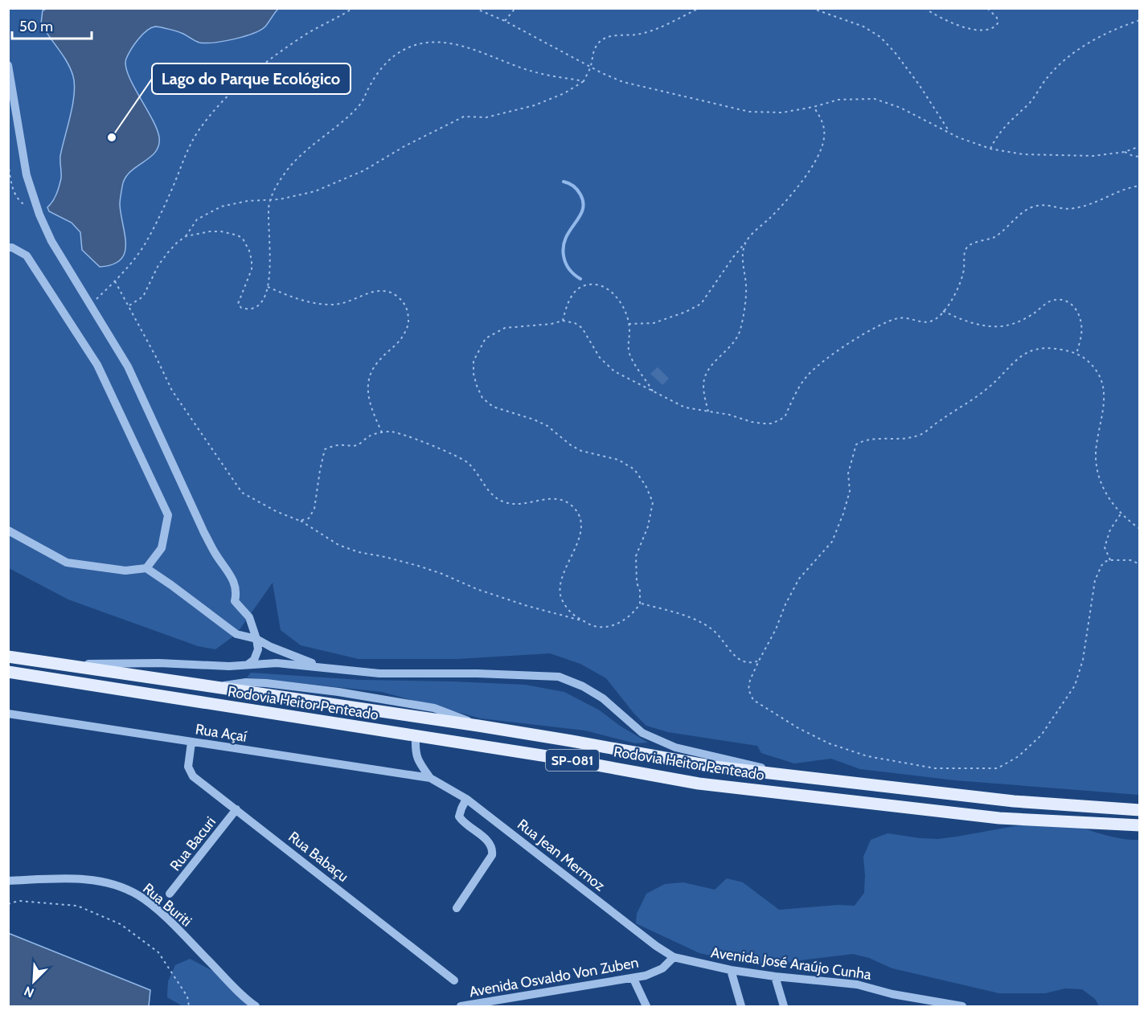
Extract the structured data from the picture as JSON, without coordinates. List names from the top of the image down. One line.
{"streets":{"main road":["Rodovia Heitor Penteado","SP-081"],"street":["Rua Açaí","Rua Bacuri","Rua Jean Mermoz","Rua Babaçu","Rua Buriti","Avenida José Araújo Cunha","Avenida Osvaldo Von Zuben"]},"crossings":[["Rua Açaí","Rua Jean Mermoz"],["Rua Açaí","Rua Babaçu"],["Rua Bacuri","Rua Babaçu"],["Rua Jean Mermoz","Avenida José Araújo Cunha"],["Rua Jean Mermoz","Avenida Osvaldo Von Zuben"],["Avenida José Araújo Cunha","Avenida Osvaldo Von Zuben"]],"places":["Lago do Parque Ecológico"],"scale_bar":"50 m","north":"bottom left"}
